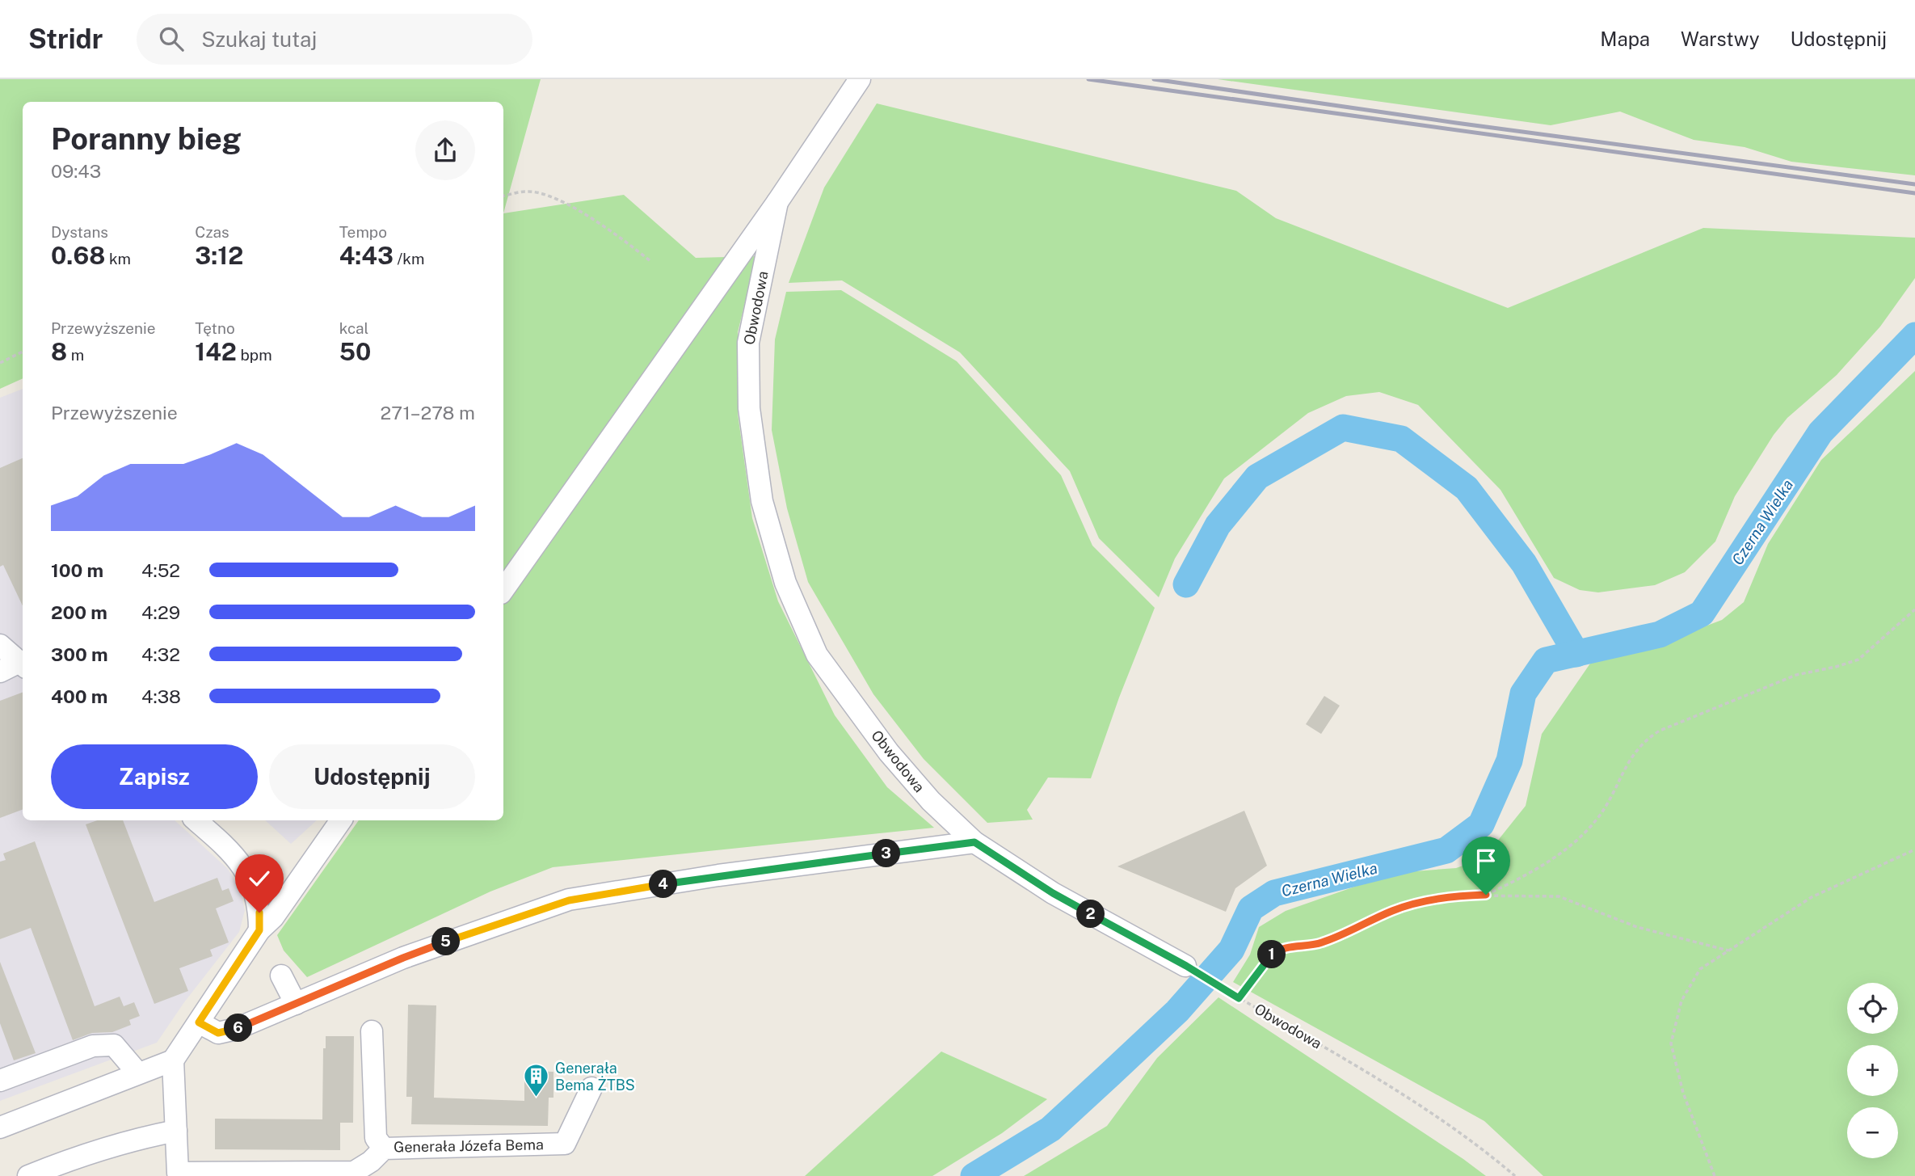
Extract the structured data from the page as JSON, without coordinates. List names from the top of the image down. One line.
{"streets":{"street":["Obwodowa","Generała Józefa Bema"]},"water":["Czerna Wielka"],"places":{"building":["Generała Bema ŻTBS"]},"page":{"header":"Stridr","search":"Szukaj tutaj","nav":["Mapa","Warstwy","Udostępnij"],"heading":["Poranny bieg","09:43"],"stats":[["Dystans","0.68 km"],["Czas","3:12"],["Tempo","4:43 /km"],["Przewyższenie","8 m"],["Tętno","142 bpm"],["kcal","50"]],"chart":["Przewyższenie","271–278 m"],"list":[{"name":"100 m","note":"4:52"},{"name":"200 m","note":"4:29"},{"name":"300 m","note":"4:32"},{"name":"400 m","note":"4:38"}],"buttons":["Zapisz","Udostępnij"],"pins":["3","4","2","5","1","6"],"map_buttons":["+","−"]}}
